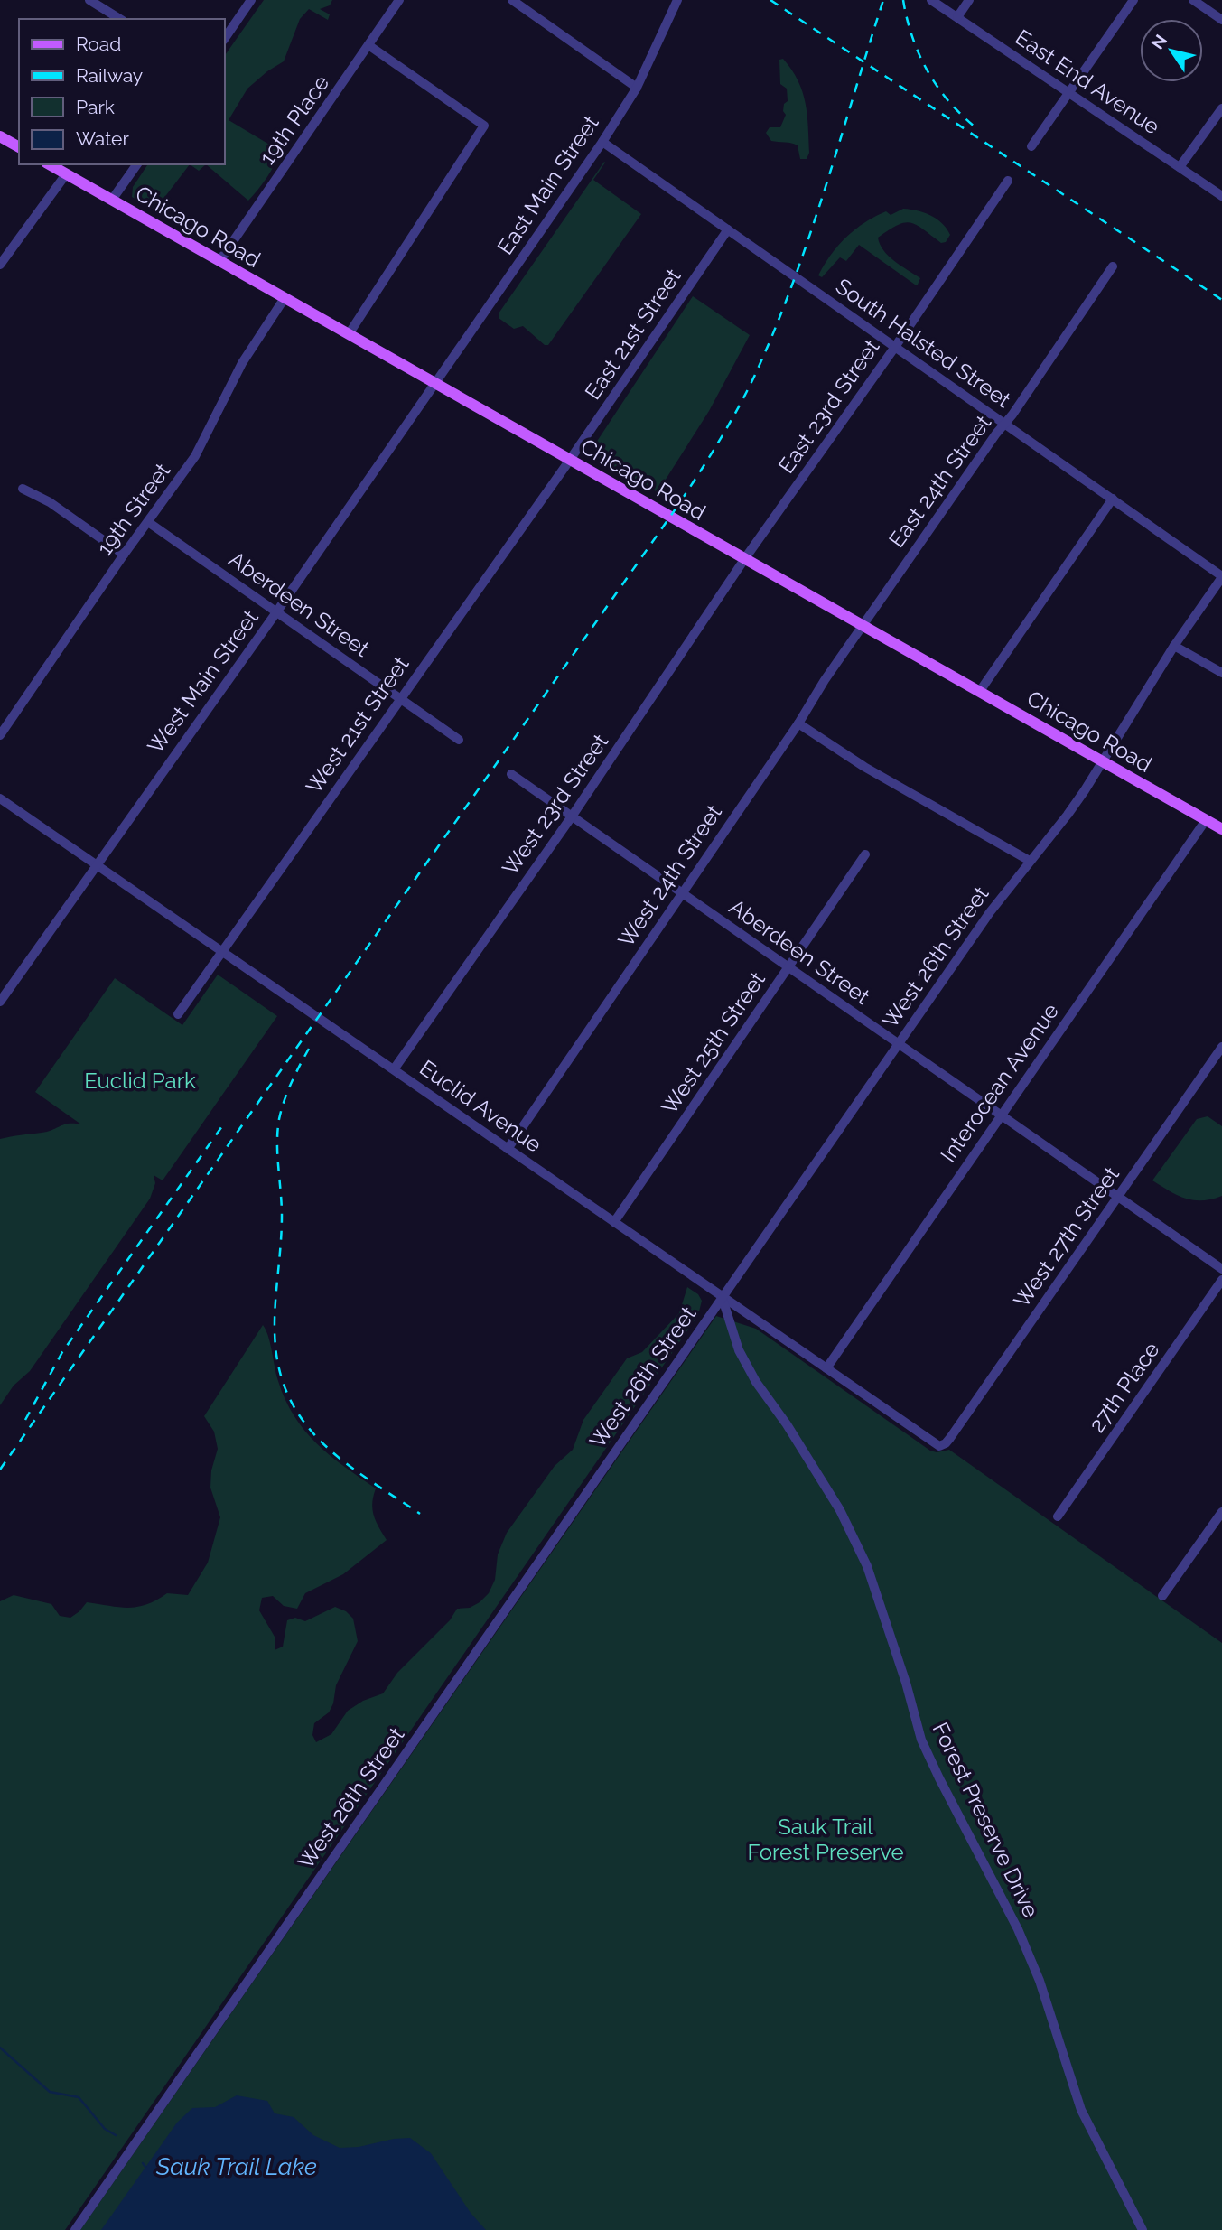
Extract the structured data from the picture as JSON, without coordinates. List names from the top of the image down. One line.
{"streets":{"main road":["Chicago Road"],"street":["East End Avenue","19th Place","East Main Street","East 21st Street","South Halsted Street","East 23rd Street","East 24th Street","19th Street","Aberdeen Street","West Main Street","West 21st Street","West 23rd Street","West 24th Street","West 26th Street","West 25th Street","Interocean Avenue","Euclid Avenue","West 27th Street","27th Place","Forest Preserve Drive"]},"crossings":[["19th Place","Chicago Road"],["East Main Street","Chicago Road"],["East Main Street","South Halsted Street"],["East Main Street","West Main Street"],["Chicago Road","East 21st Street"],["Chicago Road","East 23rd Street"],["Chicago Road","East 24th Street"],["Chicago Road","19th Street"],["Chicago Road","West Main Street"],["Chicago Road","West 21st Street"],["Chicago Road","West 23rd Street"],["Chicago Road","West 24th Street"],["Chicago Road","West 26th Street"],["Chicago Road","Interocean Avenue"],["East 21st Street","South Halsted Street"],["East 21st Street","West 21st Street"],["South Halsted Street","East 23rd Street"],["South Halsted Street","East 24th Street"],["South Halsted Street","West 26th Street"],["East 23rd Street","West 23rd Street"],["East 24th Street","West 24th Street"],["19th Street","Aberdeen Street"],["Aberdeen Street","West Main Street"],["Aberdeen Street","West 21st Street"],["Aberdeen Street","West 23rd Street"],["Aberdeen Street","West 24th Street"],["Aberdeen Street","West 26th Street"],["Aberdeen Street","West 25th Street"],["Aberdeen Street","Interocean Avenue"],["Aberdeen Street","West 27th Street"],["West Main Street","Euclid Avenue"],["West 21st Street","Euclid Avenue"],["West 23rd Street","Euclid Avenue"],["West 24th Street","Euclid Avenue"],["West 26th Street","Euclid Avenue"],["West 26th Street","Forest Preserve Drive"],["West 25th Street","Euclid Avenue"],["Interocean Avenue","Euclid Avenue"],["Euclid Avenue","West 27th Street"],["Euclid Avenue","Forest Preserve Drive"]],"water":["Sauk Trail Lake"],"parks":["Euclid Park","Sauk Trail Forest Preserve"],"legend":["Road","Railway","Park","Water"],"north":"top left"}
